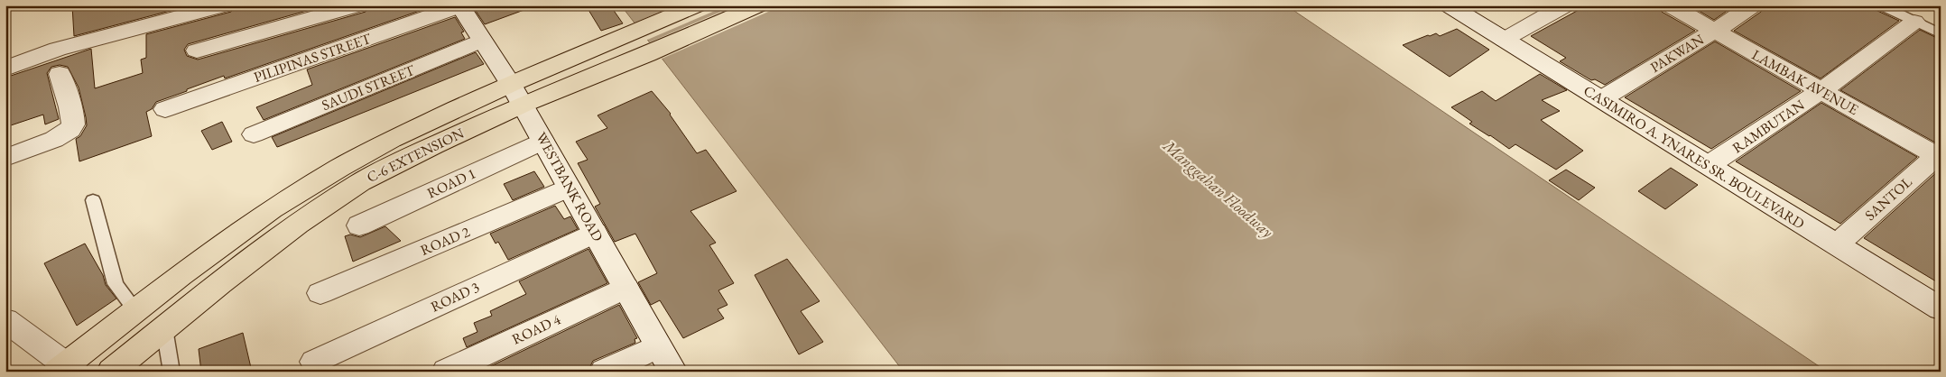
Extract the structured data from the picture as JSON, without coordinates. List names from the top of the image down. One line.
{"streets":{"main road":["C-6 EXTENSION"],"street":["PAKWAN","PILIPINAS STREET","LAMBAK AVENUE","SAUDI STREET","RAMBUTAN","CASIMIRO A. YNARES SR. BOULEVARD","ROAD 1","WESTBANK ROAD","SANTOL","ROAD 2","ROAD 3","ROAD 4"]},"crossings":[["PAKWAN","LAMBAK AVENUE"],["PAKWAN","CASIMIRO A. YNARES SR. BOULEVARD"],["PILIPINAS STREET","WESTBANK ROAD"],["LAMBAK AVENUE","RAMBUTAN"],["LAMBAK AVENUE","SANTOL"],["SAUDI STREET","WESTBANK ROAD"],["RAMBUTAN","CASIMIRO A. YNARES SR. BOULEVARD"],["C-6 EXTENSION","WESTBANK ROAD"],["CASIMIRO A. YNARES SR. BOULEVARD","SANTOL"],["ROAD 1","WESTBANK ROAD"],["WESTBANK ROAD","ROAD 2"],["WESTBANK ROAD","ROAD 3"],["WESTBANK ROAD","ROAD 4"]],"water":["Manggahan Floodway"]}
